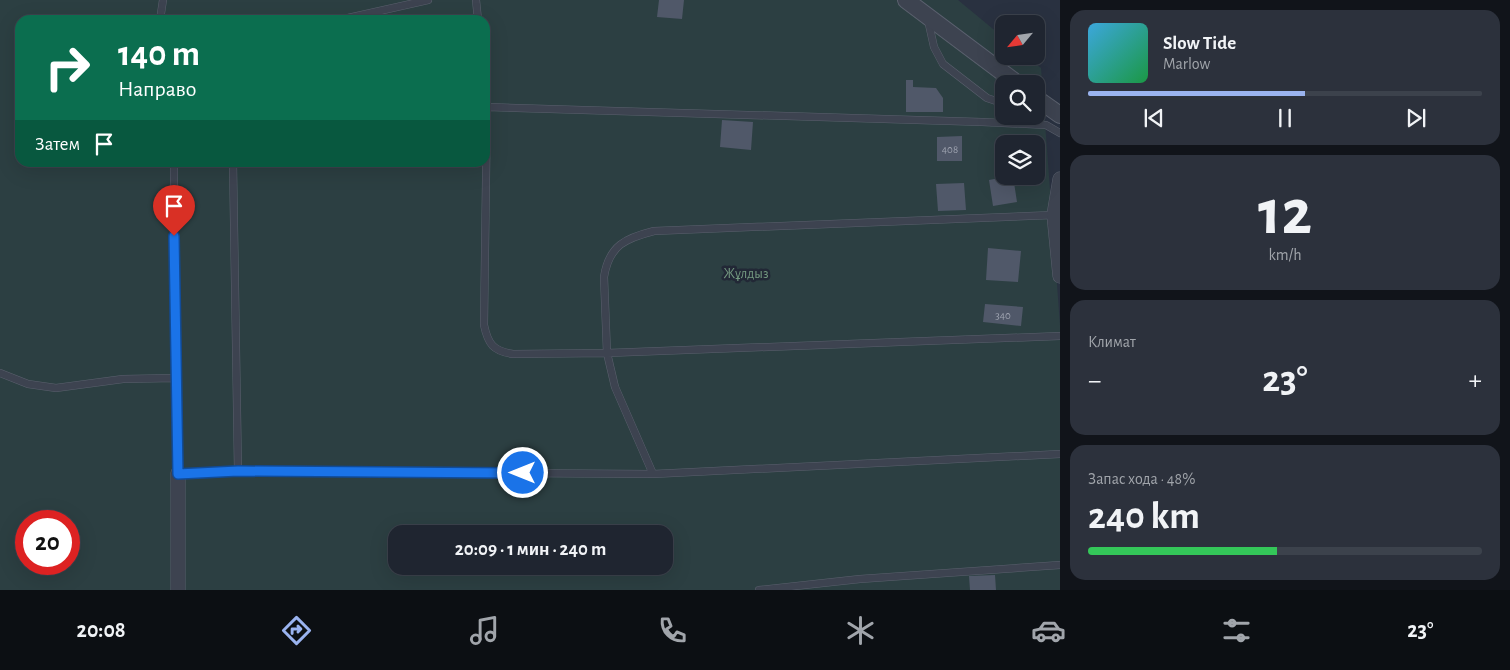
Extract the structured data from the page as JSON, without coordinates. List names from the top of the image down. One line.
{"parks":["Жұлдыз"],"house_numbers":["408","340"],"north":"bottom left","page":{"turn":["140 m","Направо"],"song":["Slow Tide","Marlow"],"then":"Затем","tile":[["12","km/h"],"Климат",["Запас хода · 48%","240 km"]],"heat":["−","23°","+"],"limit":"20","trip":"20:09 · 1 мин · 240 m","tabs":["20:08","23°"]}}
